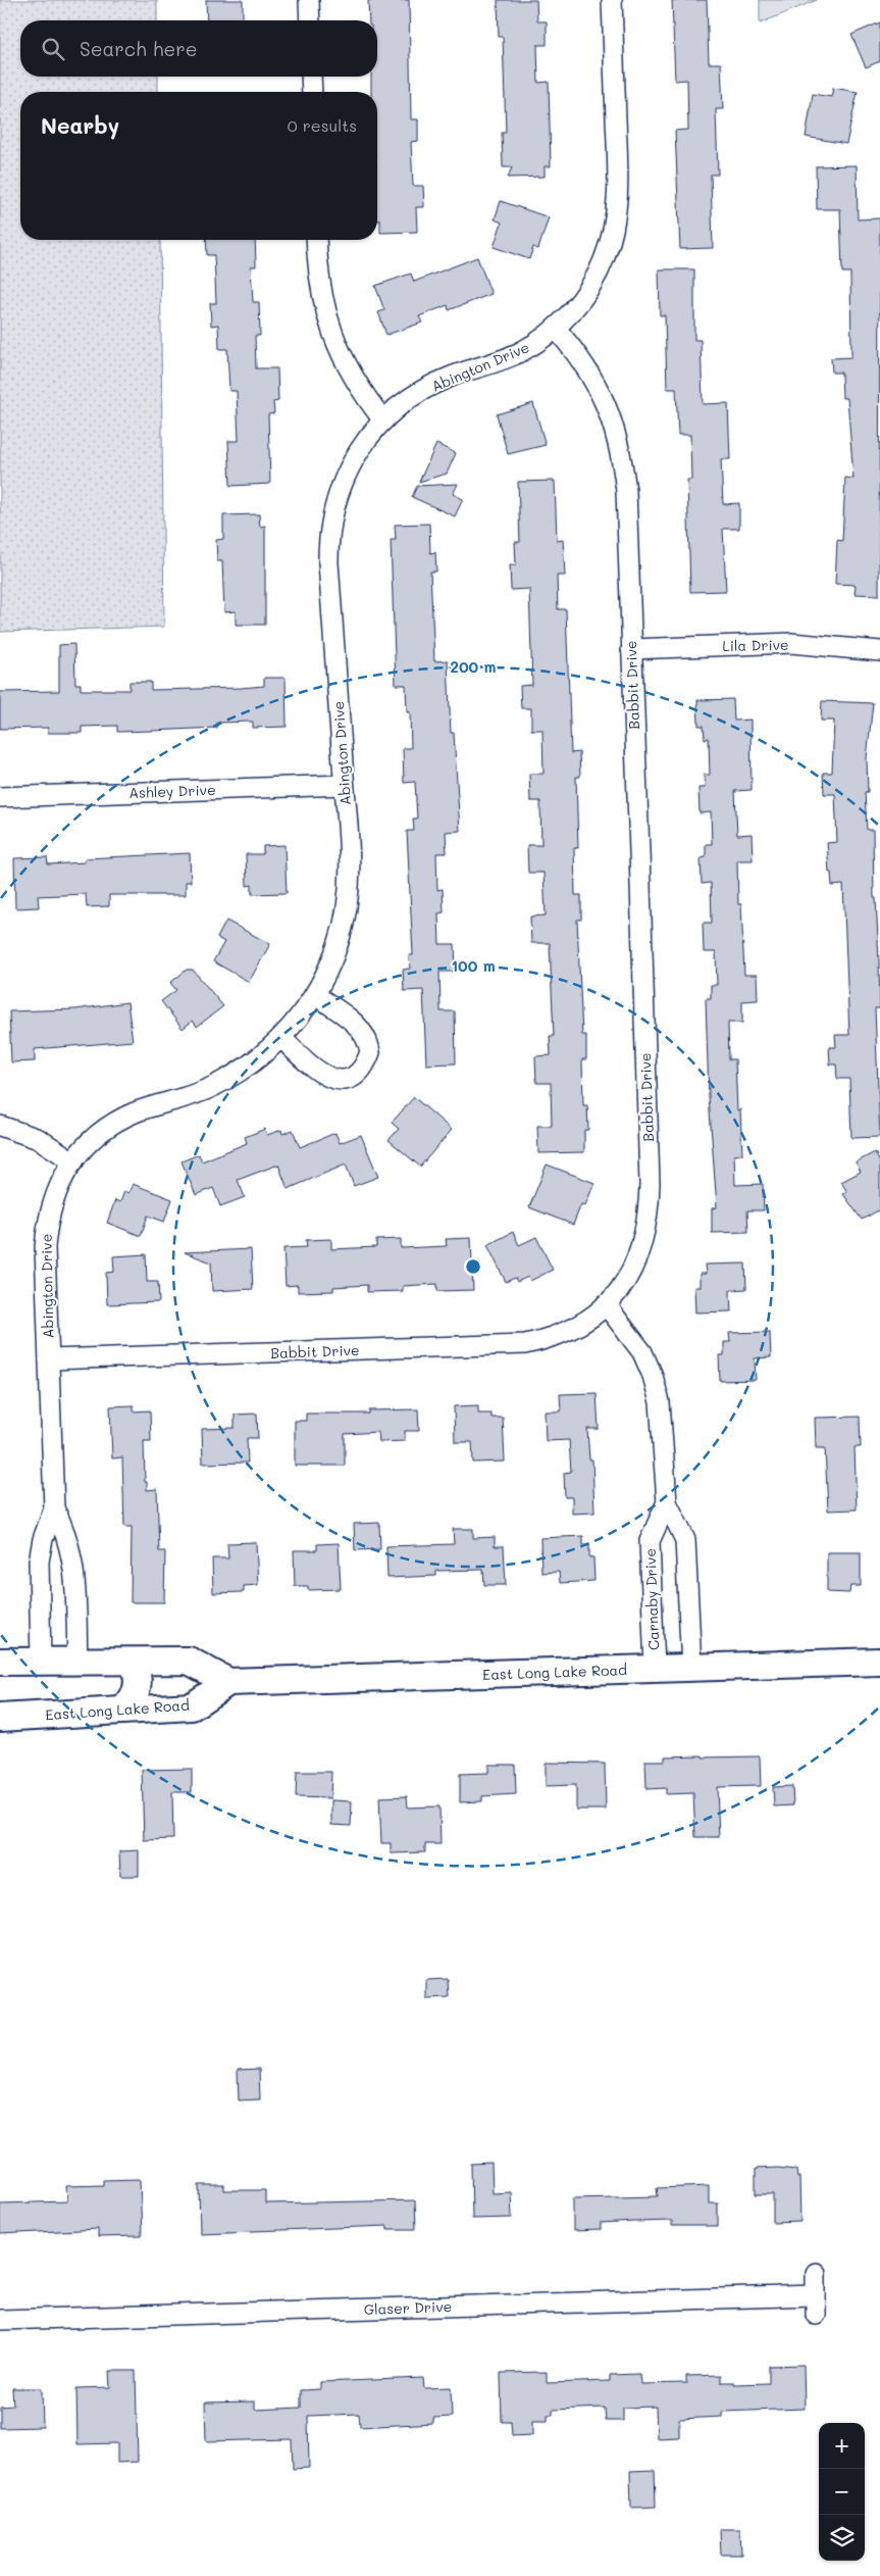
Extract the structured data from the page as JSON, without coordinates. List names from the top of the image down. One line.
{"streets":{"main road":["East Long Lake Road"],"street":["Abington Drive","Lila Drive","Babbit Drive","Ashley Drive","Carnaby Drive","Glaser Drive"]},"crossings":[["Abington Drive","Babbit Drive"],["Abington Drive","Ashley Drive"],["Lila Drive","Babbit Drive"],["Babbit Drive","Carnaby Drive"],["Carnaby Drive","East Long Lake Road"]],"page":{"search":"Search here","heading":["Nearby","0 results"],"map_buttons":["+","−"]},"rings":["200 m","100 m"]}
